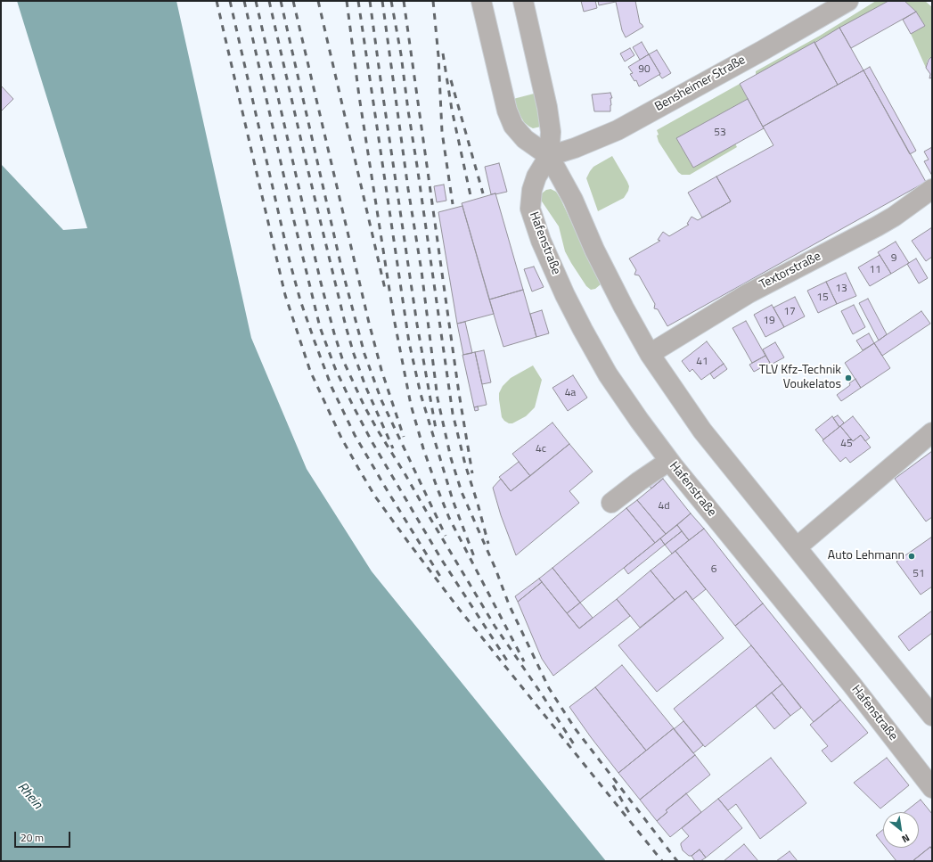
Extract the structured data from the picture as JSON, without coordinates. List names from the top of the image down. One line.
{"streets":{"street":["Bensheimer Straße","Hafenstraße","Textorstraße"]},"crossings":[["Bensheimer Straße","Hafenstraße"]],"water":["Rhein"],"places":["TLV Kfz-Technik Voukelatos","Auto Lehmann"],"house_numbers":["90","53","9","11","13","15","17","19","41","4a","45","4c","4d","6","51"],"scale_bar":"20 m","north":"bottom right"}
